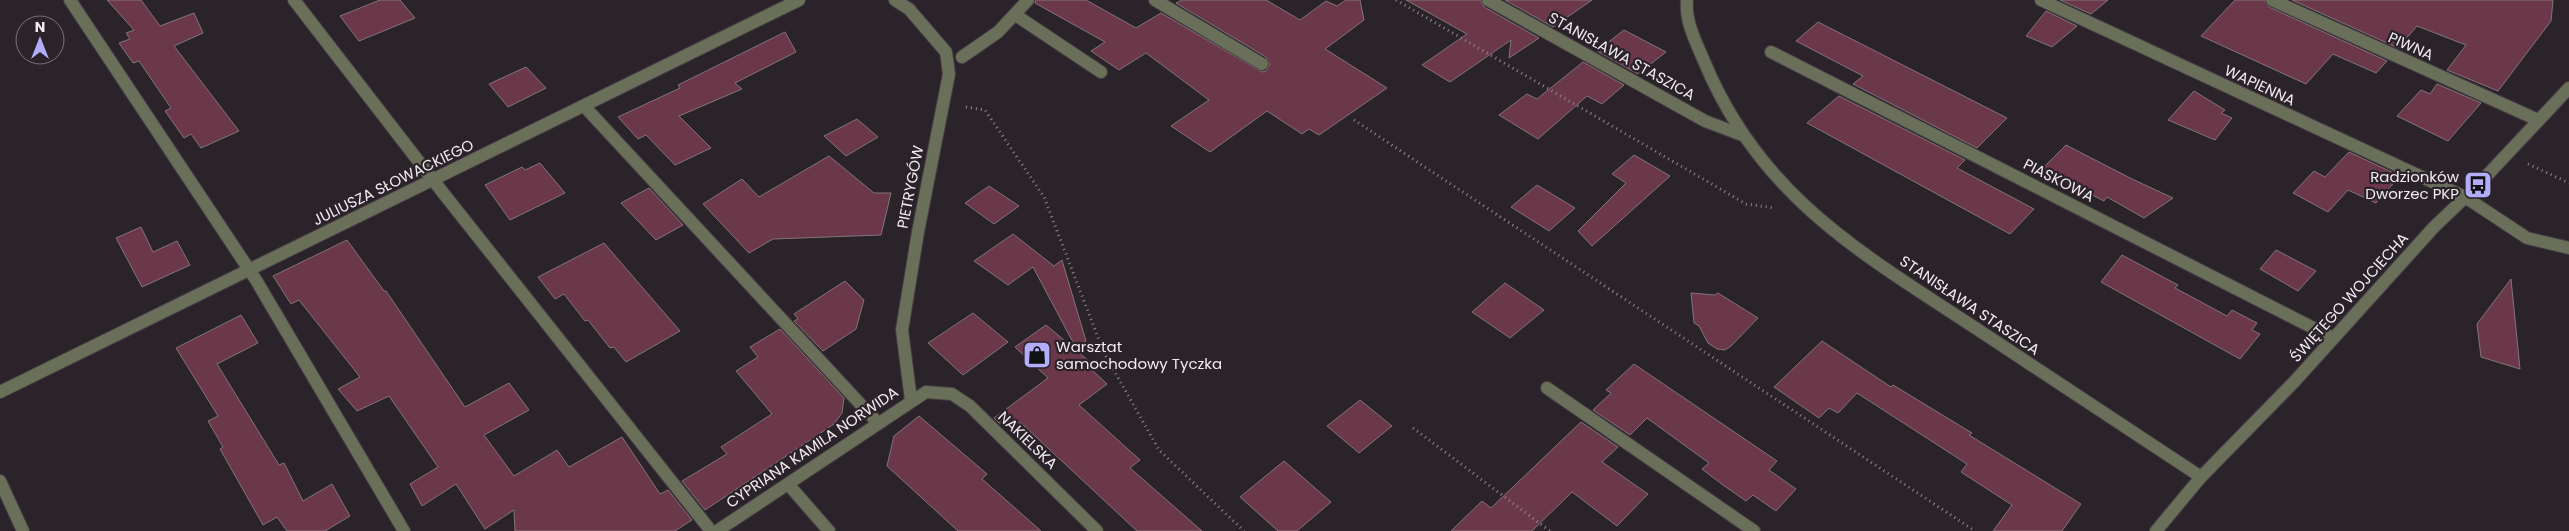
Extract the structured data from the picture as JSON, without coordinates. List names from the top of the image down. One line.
{"streets":{"street":["PIWNA","STANISŁAWA STASZICA","WAPIENNA","PIASKOWA","JULIUSZA SŁOWACKIEGO","PIETRYGÓW","ŚWIĘTEGO WOJCIECHA","NAKIELSKA","CYPRIANA KAMILA NORWIDA"]},"crossings":[["PIWNA","ŚWIĘTEGO WOJCIECHA"],["STANISŁAWA STASZICA","ŚWIĘTEGO WOJCIECHA"],["WAPIENNA","ŚWIĘTEGO WOJCIECHA"],["PIASKOWA","ŚWIĘTEGO WOJCIECHA"],["PIETRYGÓW","CYPRIANA KAMILA NORWIDA"],["NAKIELSKA","CYPRIANA KAMILA NORWIDA"]],"places":{"bus stop":["Radzionków Dworzec PKP"],"shop":["Warsztat samochodowy Tyczka"]},"north":"top"}
